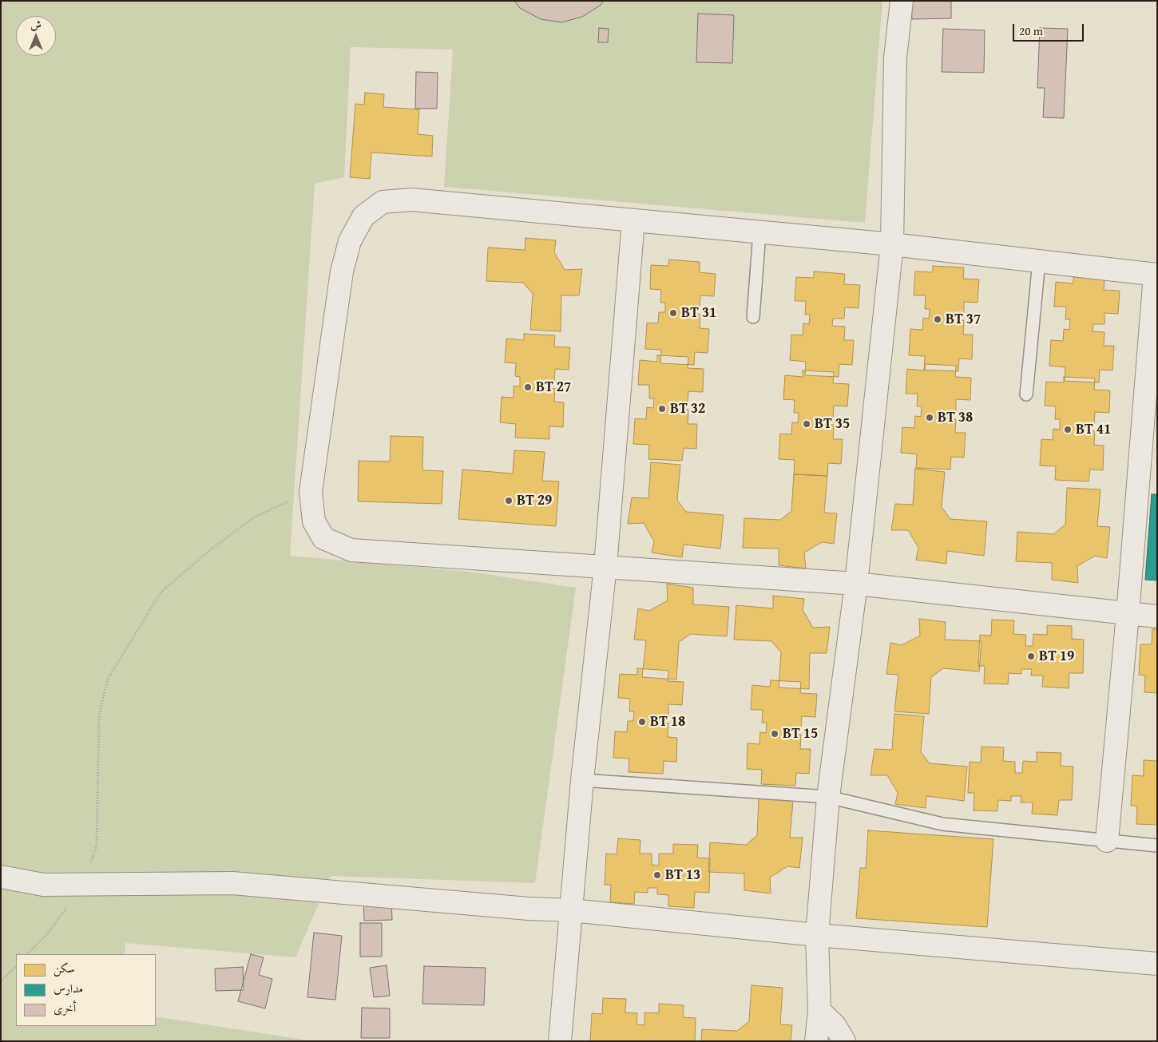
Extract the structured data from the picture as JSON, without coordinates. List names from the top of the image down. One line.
{"places":["BT 31","BT 37","BT 27","BT 32","BT 38","BT 35","BT 41","BT 29","BT 19","BT 18","BT 15","BT 13"],"legend":["سكن","مدارس","أخرى"],"scale_bar":"20 m","north":"top"}
